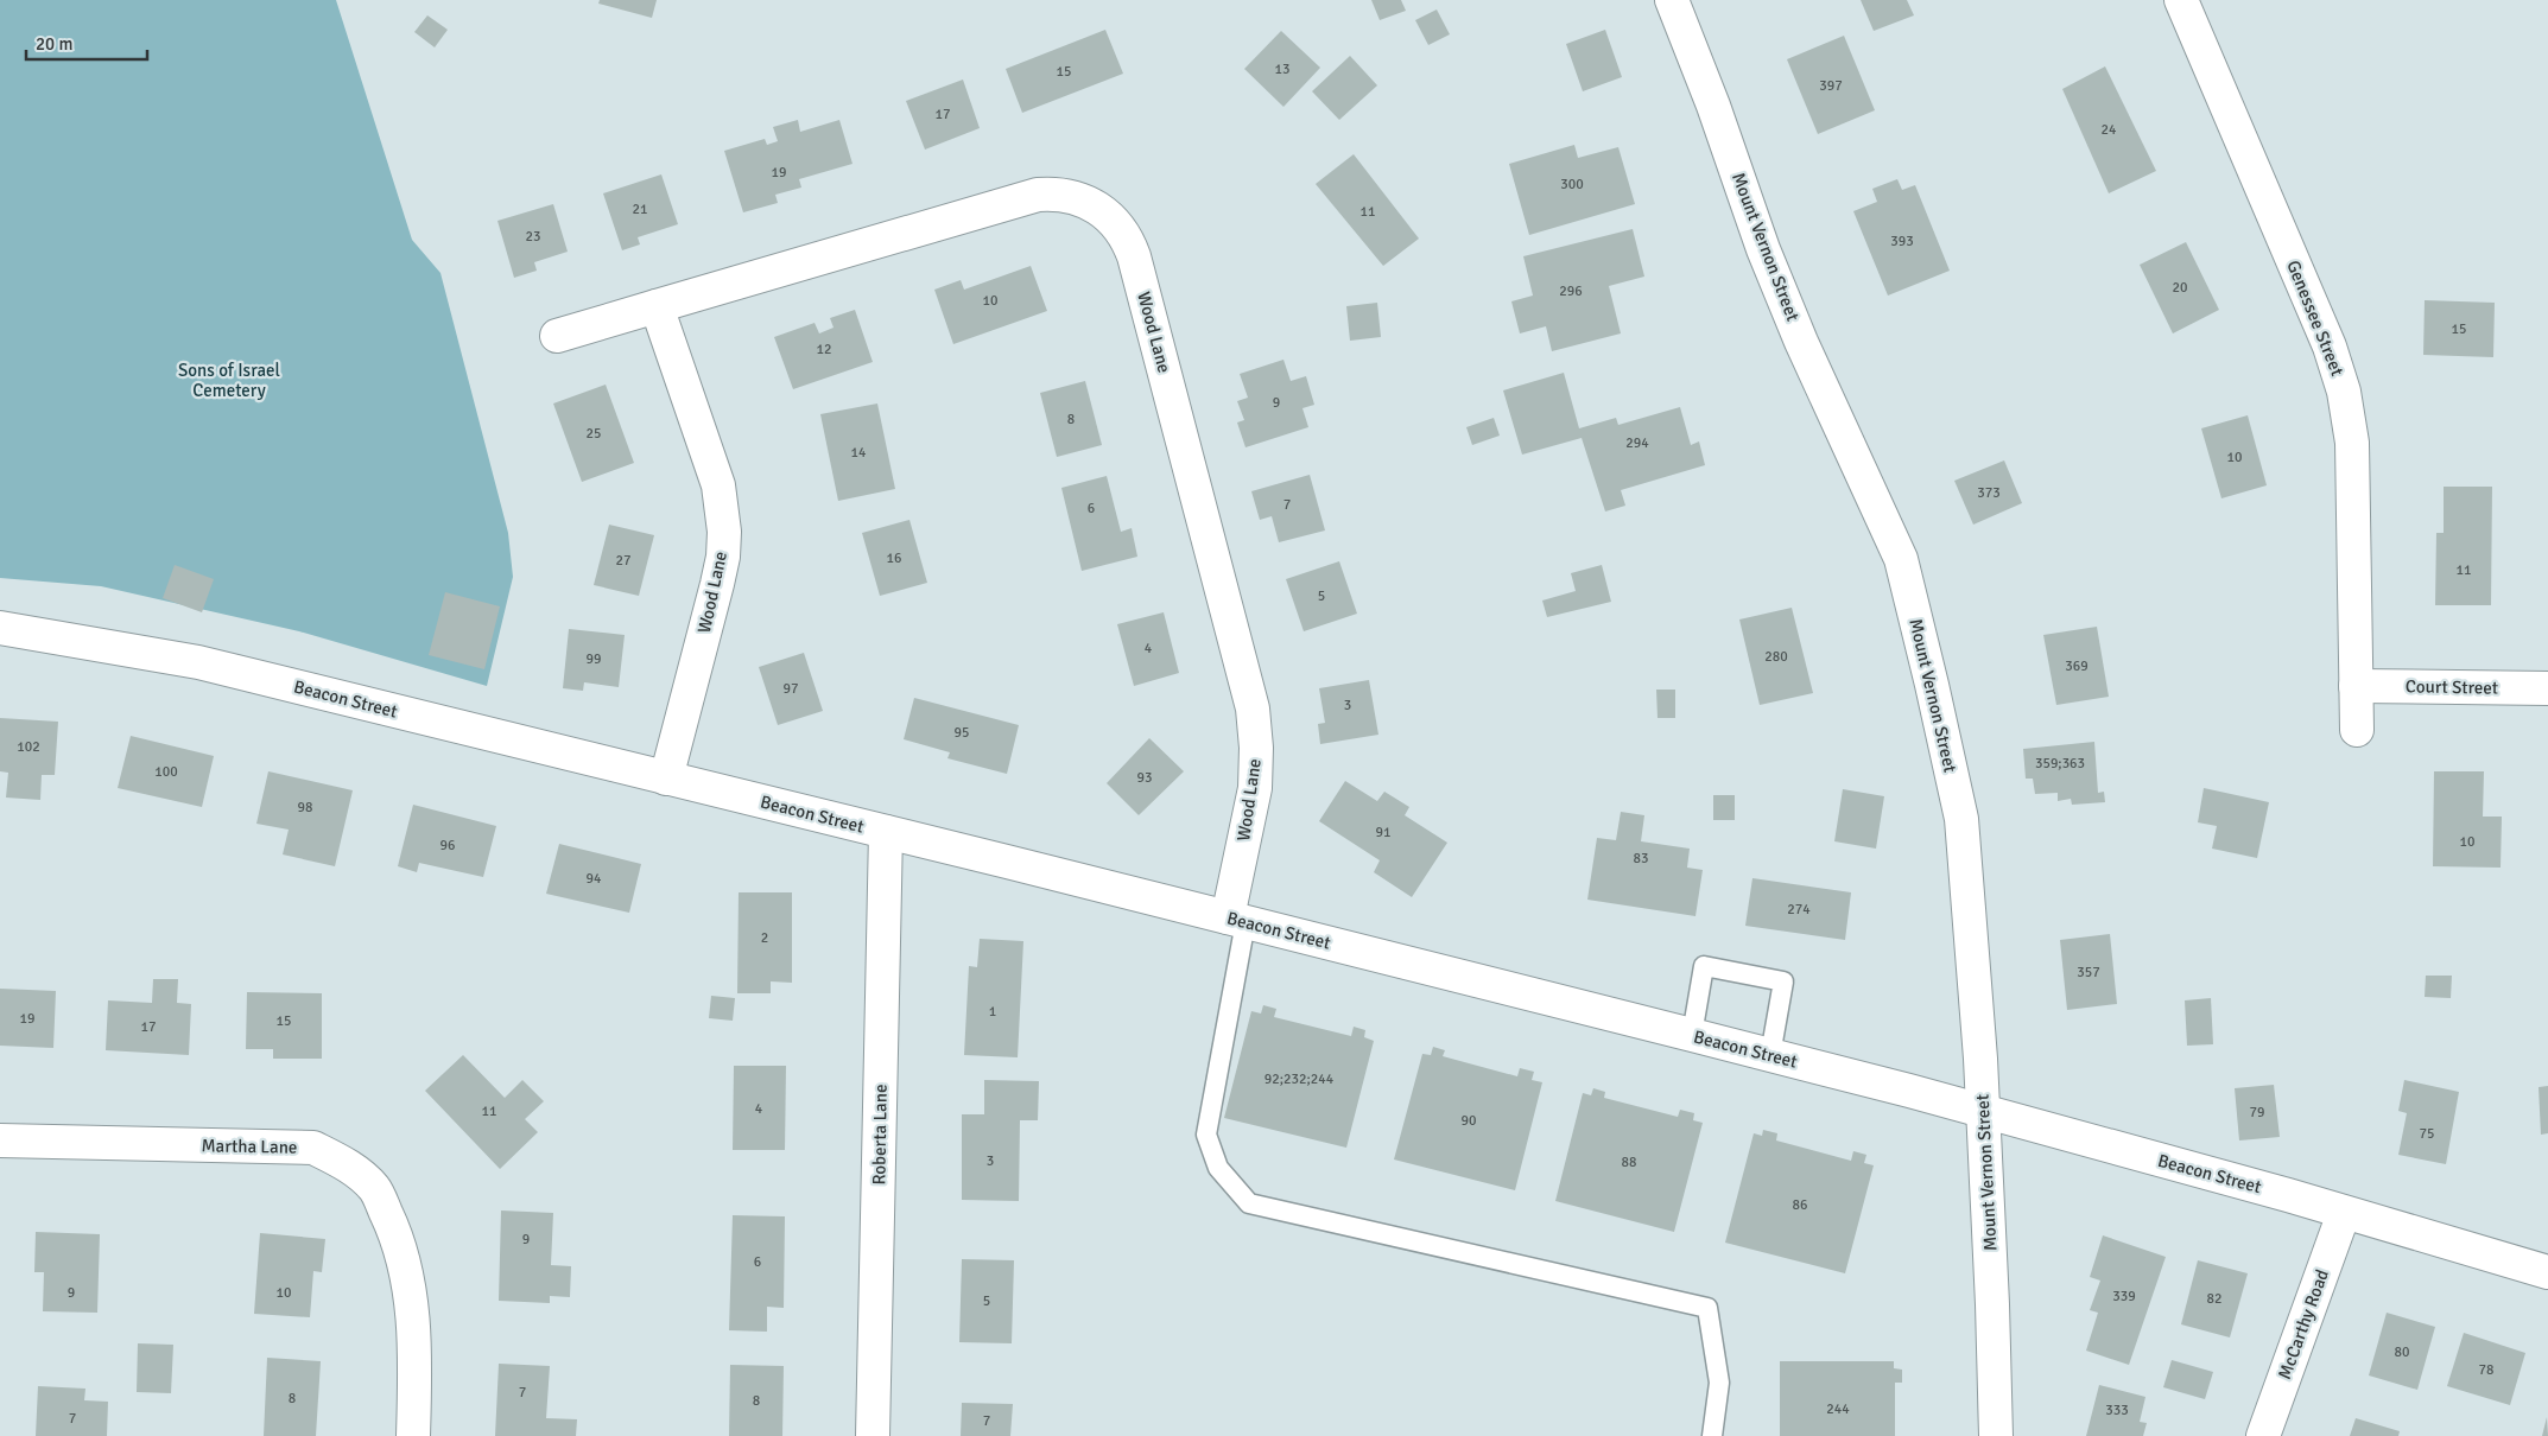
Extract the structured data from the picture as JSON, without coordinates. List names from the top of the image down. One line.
{"streets":{"street":["Mount Vernon Street","Genessee Street","Wood Lane","Court Street","Beacon Street","Roberta Lane","Martha Lane","McCarthy Road"]},"crossings":[["Mount Vernon Street","Beacon Street"],["Genessee Street","Court Street"],["Wood Lane","Beacon Street"],["Beacon Street","Roberta Lane"],["Beacon Street","McCarthy Road"]],"parks":["Sons of Israel Cemetery"],"house_numbers":["13","15","397","17","24","19","300","21","11","23","393","20","296","10","15","12","9","8","25","294","14","10","373","7","6","16","27","11","5","4","280","99","369","97","3","95","102","359;363","100","93","98","91","10","96","83","94","274","2","357","1","19","15","17","92;232;244","4","11","79","90","75","3","88","86","9","6","9","10","339","82","5","80","78","7","8","8","244","333","7","7"],"scale_bar":"20 m"}
